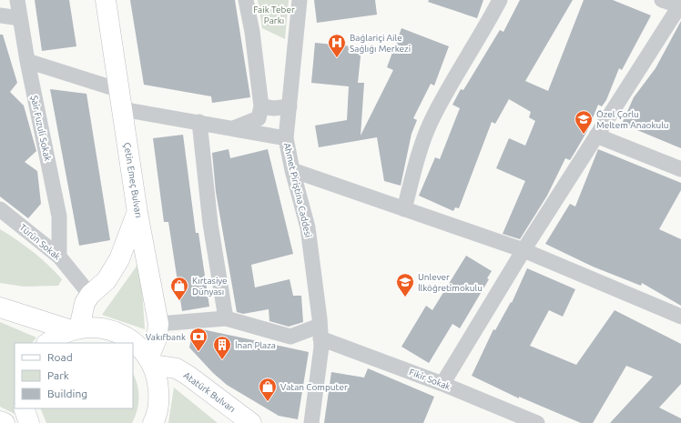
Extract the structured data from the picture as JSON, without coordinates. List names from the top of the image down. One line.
{"streets":{"main road":["Çetin Emeç Bulvarı","Atatürk Bulvarı"],"street":["Şair Fuzuli Sokak","Ahmet Piriştina Caddesi","Türün Sokak","Fikir Sokak"]},"crossings":[["Şair Fuzuli Sokak","Türün Sokak"],["Çetin Emeç Bulvarı","Atatürk Bulvarı"],["Ahmet Piriştina Caddesi","Fikir Sokak"]],"parks":["Faik Teber Parkı"],"places":{"hospital":["Bağlariçi Aile Sağlığı Merkezi"],"school or university":["Özel Çorlu Meltem Anaokulu","Unlever İlköğretimokulu"],"shop":["Kırtasiye Dünyası","Vatan Computer"],"bank":["Vakıfbank"],"building":["İnan Plaza"]},"legend":["Road","Park","Building"]}
